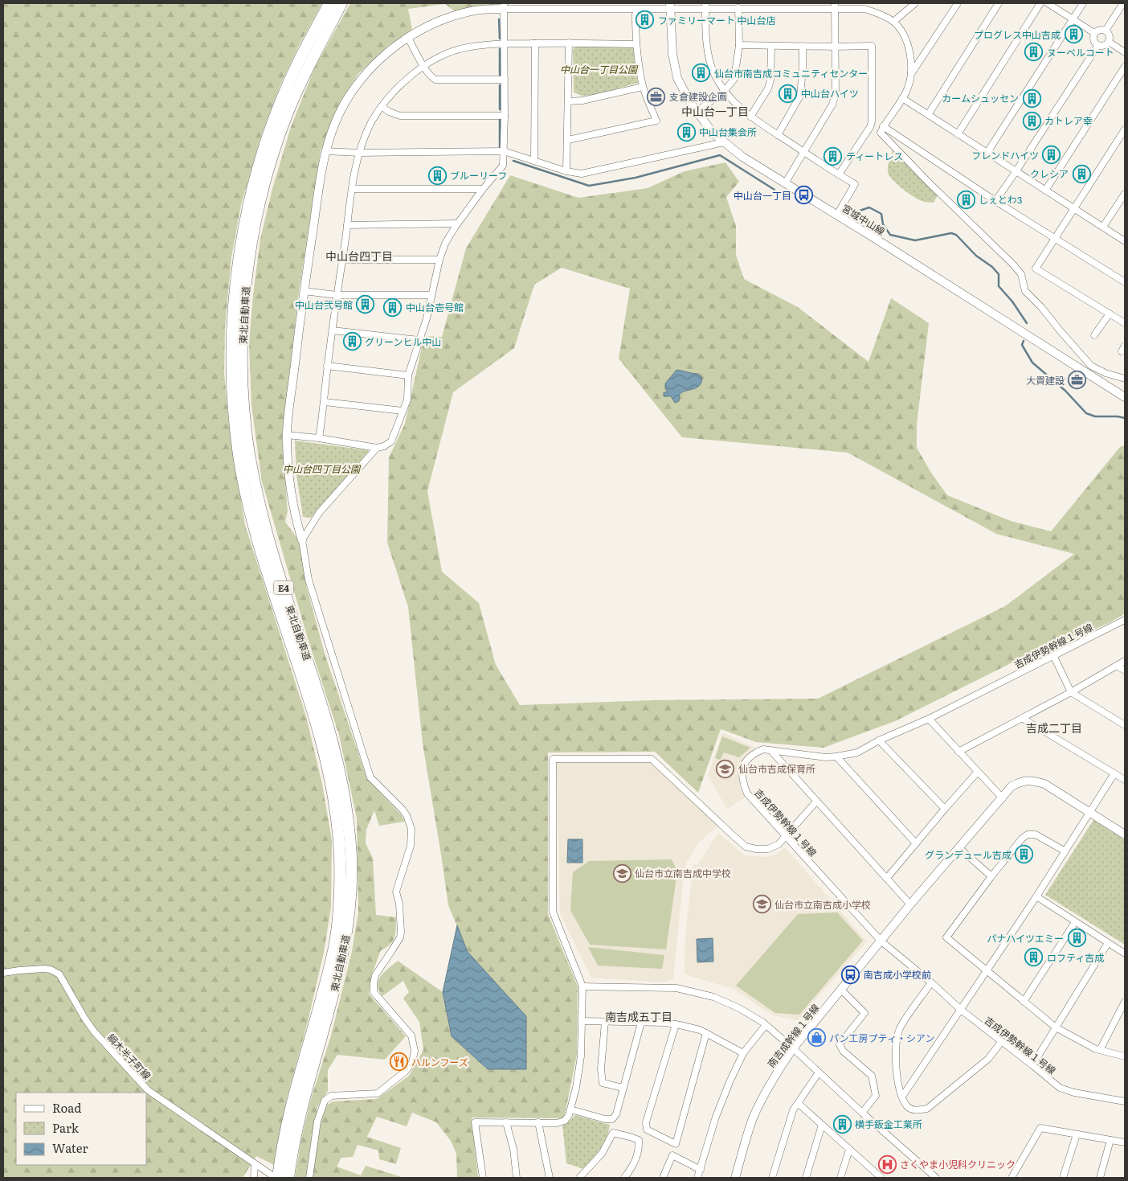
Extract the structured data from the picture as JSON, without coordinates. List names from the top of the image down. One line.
{"streets":{"highway":["東北自動車道","E4"],"street":["宮城中山線","吉成伊勢幹線１号線","南吉成幹線１号線","綱木半子町線"]},"crossings":[["東北自動車道","綱木半子町線"],["吉成伊勢幹線１号線","南吉成幹線１号線"]],"districts":["中山台一丁目","中山台四丁目","吉成二丁目","南吉成五丁目"],"parks":["中山台一丁目公園","中山台四丁目公園"],"places":{"building":["ファミリーマート 中山台店","プログレス中山吉成","ヌーベルコート","仙台市南吉成コミュニティセンター","中山台ハイツ","カームシュッセン","カトレア幸","中山台集会所","フレンドハイツ","ティートレス","クレシア","ブルーリーフ","しぇとわ3","中山台弐号館","中山台壱号館","グリーンヒル中山","グランデュール吉成","パナハイツエミー","ロフティ吉成","横手鈑金工業所"],"office":["支倉建設企画","大貴建設"],"bus stop":["中山台一丁目","南吉成小学校前"],"school or university":["仙台市吉成保育所","仙台市立南吉成中学校","仙台市立南吉成小学校"],"shop":["パン工房プティ・シアン"],"restaurant":["ハルンフーズ"],"hospital":["さくやま小児科クリニック"]},"legend":["Road","Park","Water"]}
